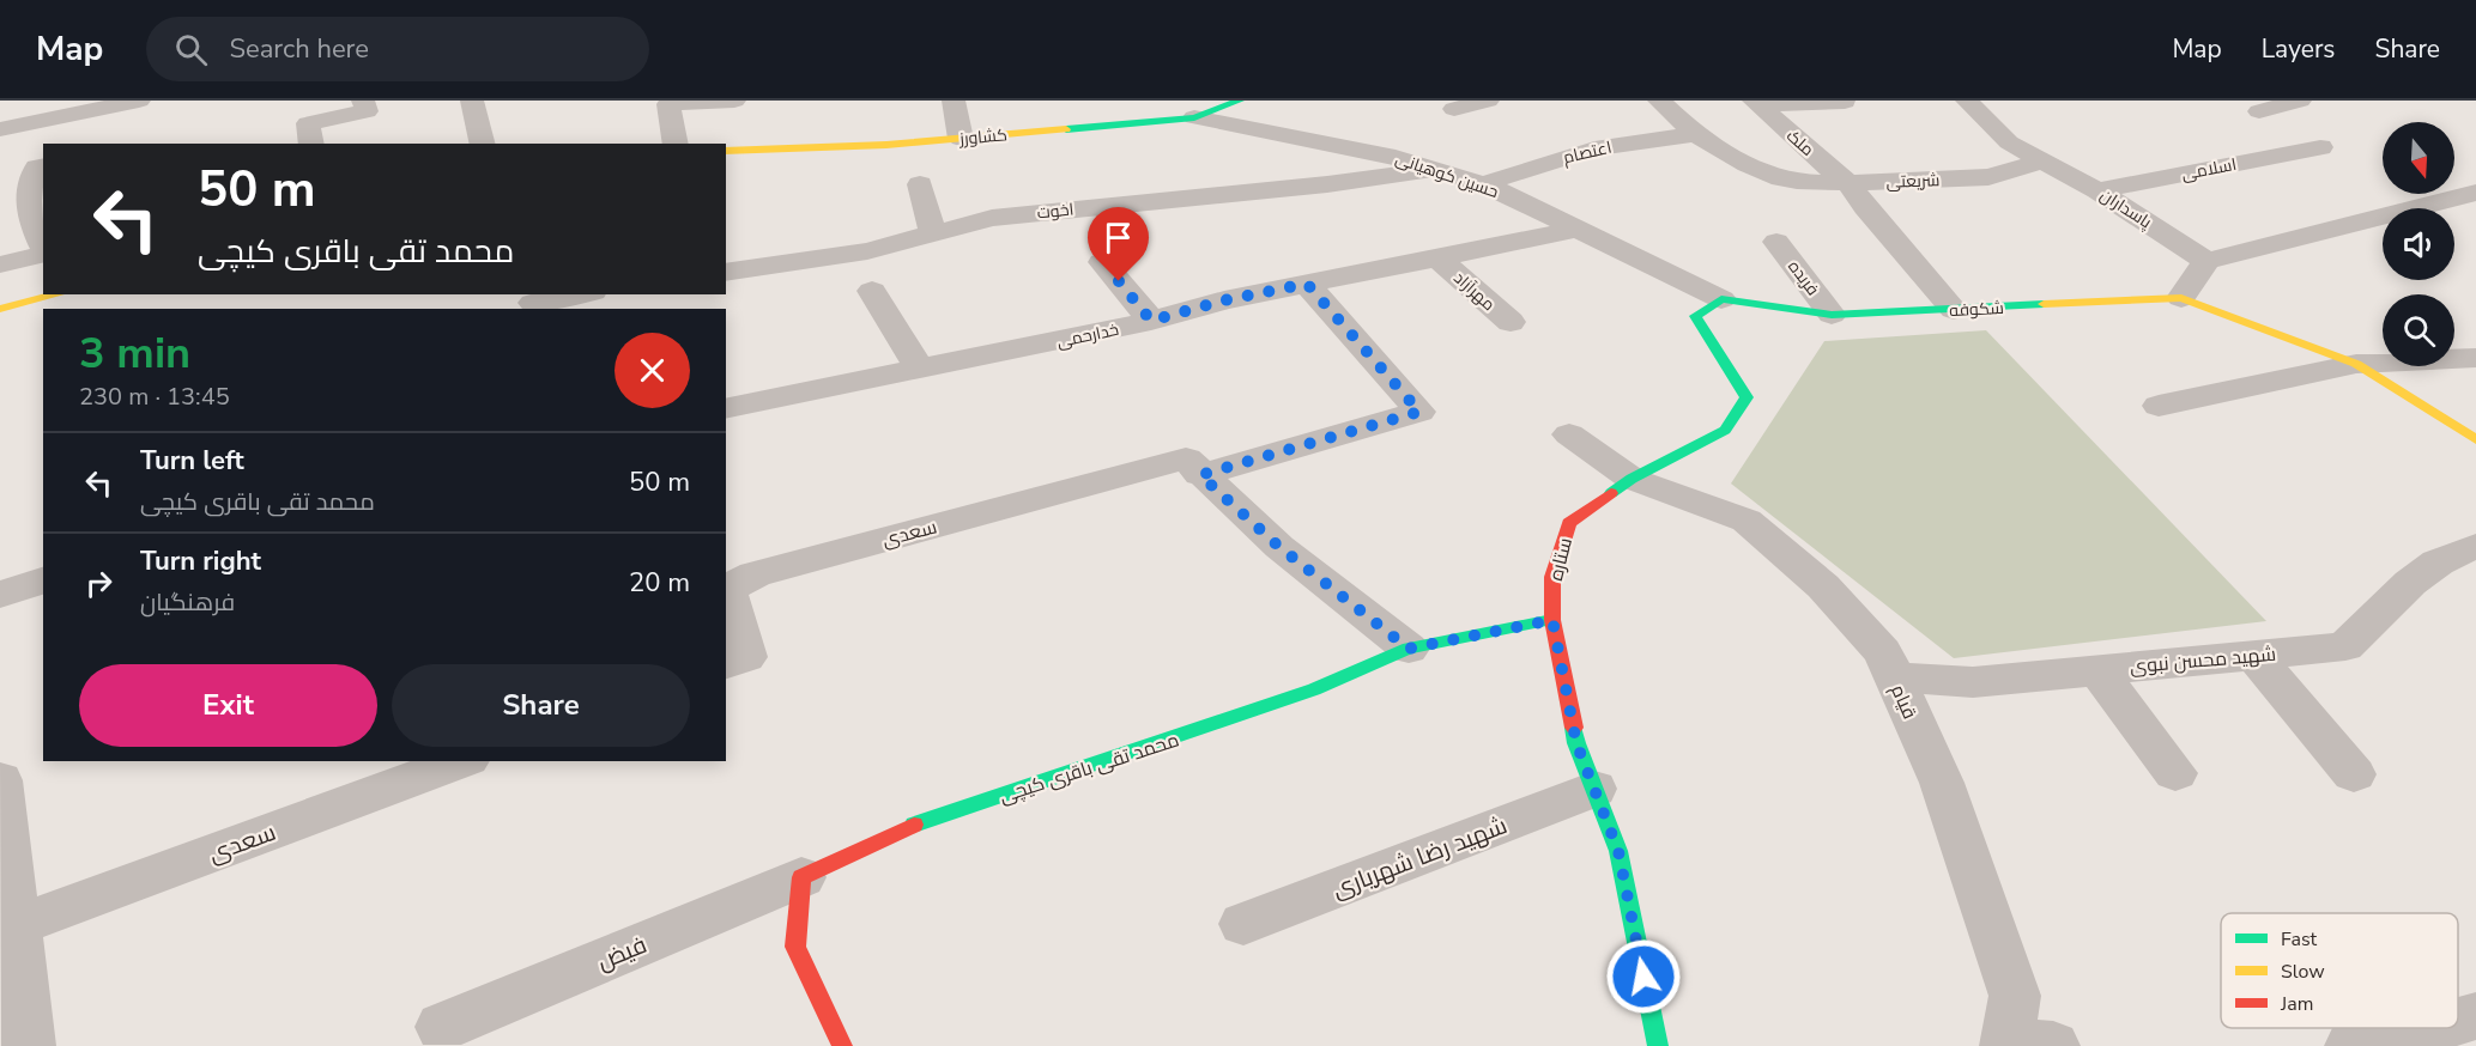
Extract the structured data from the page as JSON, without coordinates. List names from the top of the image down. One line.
{"streets":{"street":["کشاورز","ملک","اعتصام","اسلامی","حسین کوهیانی","شریعتی","پاسداران","اخوت","فریده","مهرآزاد","شکوفه","خدارحمی","سعدی","ستاره","شهید محسن نبوی","قیام","محمد تقی باقری کیچی","شهید رضا شهریاری","فیض"]},"crossings":[["کشاورز","حسین کوهیانی"],["ملک","شریعتی"],["اعتصام","حسین کوهیانی"],["اسلامی","پاسداران"],["حسین کوهیانی","اخوت"],["حسین کوهیانی","شکوفه"],["حسین کوهیانی","خدارحمی"],["شریعتی","پاسداران"],["شریعتی","شکوفه"],["فریده","شکوفه"],["مهرآزاد","خدارحمی"],["ستاره","قیام"],["ستاره","محمد تقی باقری کیچی"],["ستاره","شهید رضا شهریاری"],["شهید محسن نبوی","قیام"],["محمد تقی باقری کیچی","فیض"]],"legend":["Fast","Slow","Jam"],"north":"bottom","page":{"header":"Map","search":"Search here","nav":["Map","Layers","Share"],"turn":["50 m","محمد تقی باقری کیچی"],"heading":["3 min","230 m · 13:45"],"list":[{"name":"Turn left","note":"محمد تقی باقری کیچی","value":"50 m"},{"name":"Turn right","note":"فرهنگیان","value":"20 m"}],"buttons":["Exit","Share"]}}
